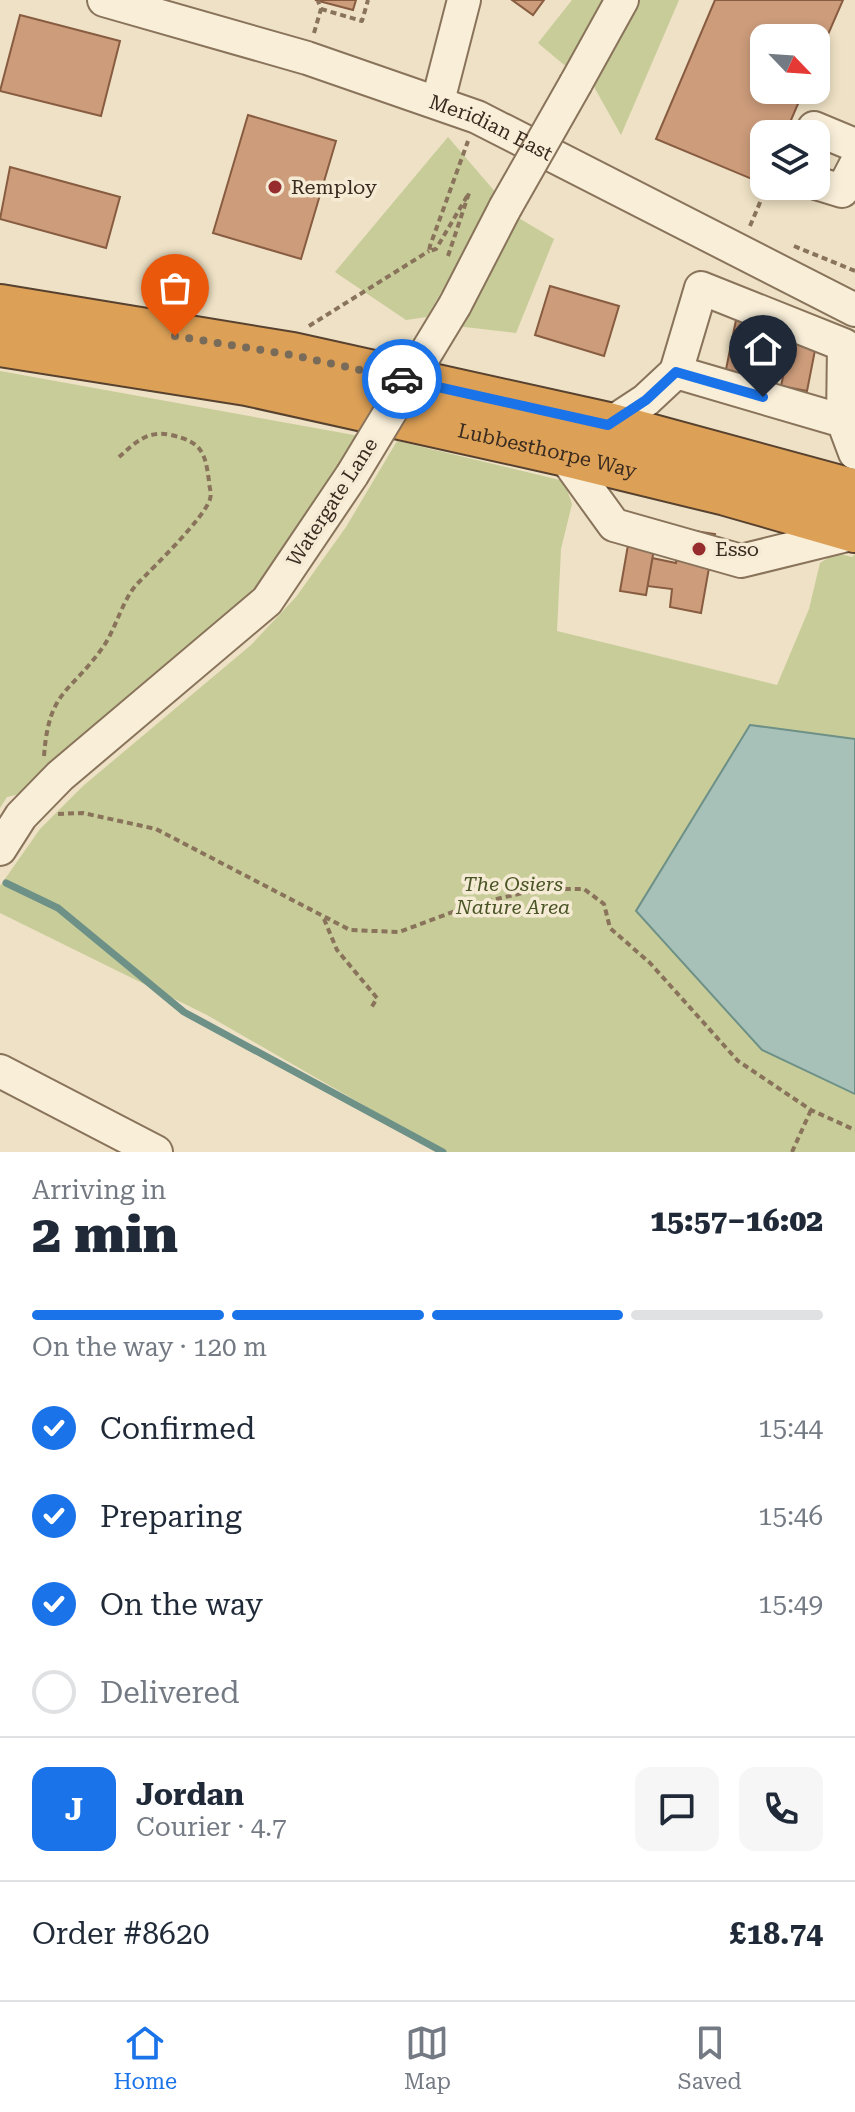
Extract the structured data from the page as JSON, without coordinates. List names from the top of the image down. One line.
{"streets":{"highway":["Lubbesthorpe Way"],"street":["Meridian East","Watergate Lane"]},"parks":["The Osiers Nature Area"],"places":["Remploy","Esso"],"north":"bottom right","page":{"heading":["2 min","Arriving in","15:57–16:02"],"panel":["Jordan","Courier · 4.7","Order #8620","£18.74"],"bar":"On the way · 120 m","list":[["Confirmed","15:44"],["Preparing","15:46"],["On the way","15:49"],"Delivered"],"round":"J","tabs":["Home","Map","Saved"]}}
